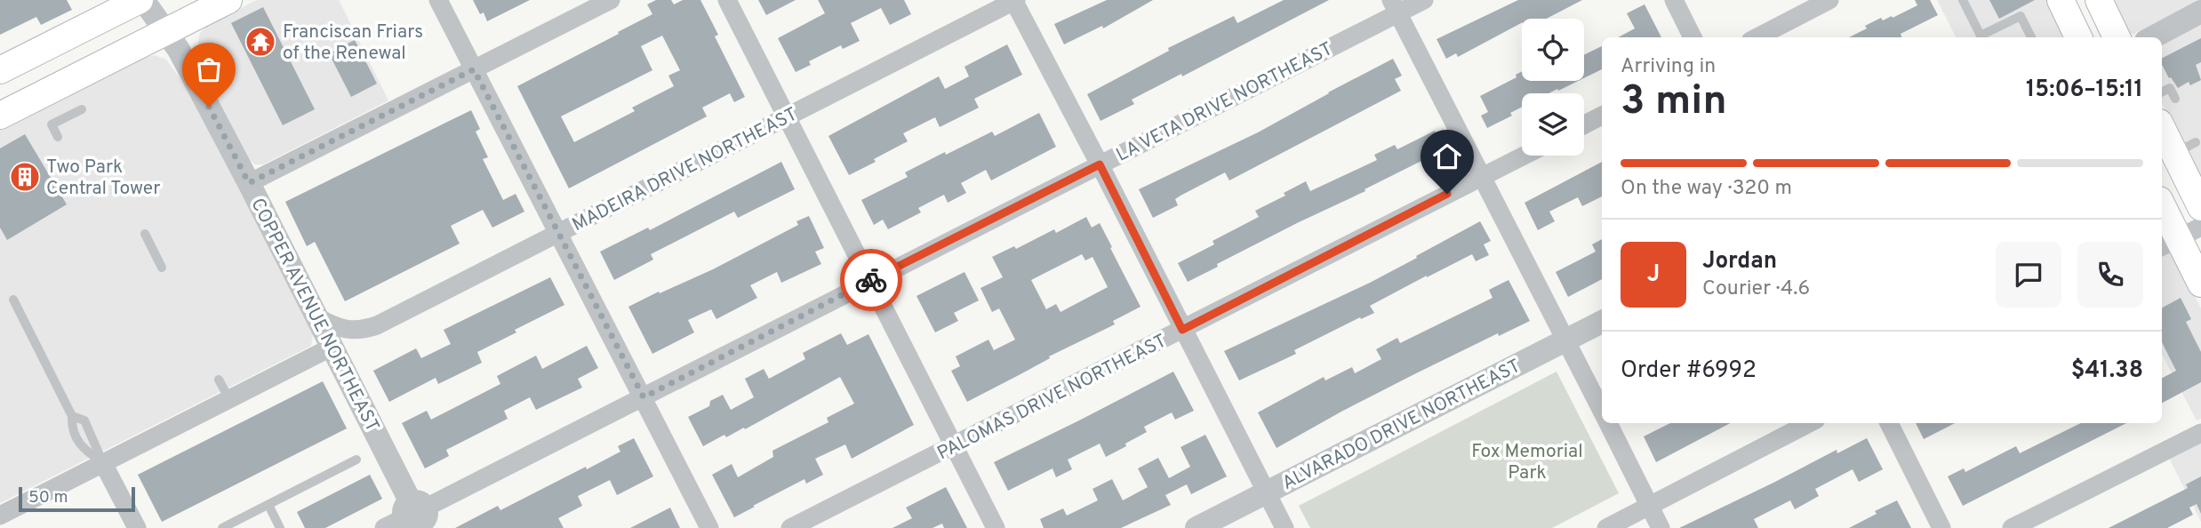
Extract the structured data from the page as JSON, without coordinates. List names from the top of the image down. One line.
{"streets":{"street":["LA VETA DRIVE NORTHEAST","MADEIRA DRIVE NORTHEAST","COPPER AVENUE NORTHEAST","PALOMAS DRIVE NORTHEAST","ALVARADO DRIVE NORTHEAST"]},"crossings":[["LA VETA DRIVE NORTHEAST","COPPER AVENUE NORTHEAST"],["MADEIRA DRIVE NORTHEAST","COPPER AVENUE NORTHEAST"]],"parks":["Fox Memorial Park"],"places":{"temple":["Franciscan Friars of the Renewal"],"building":["Two Park Central Tower"]},"scale_bar":"50 m","page":{"heading":["3 min","Arriving in","15:06–15:11"],"panel":["Jordan","Courier · 4.6","Order #6992","$41.38"],"bar":"On the way · 320 m","round":"J","scale":"50 m"}}
